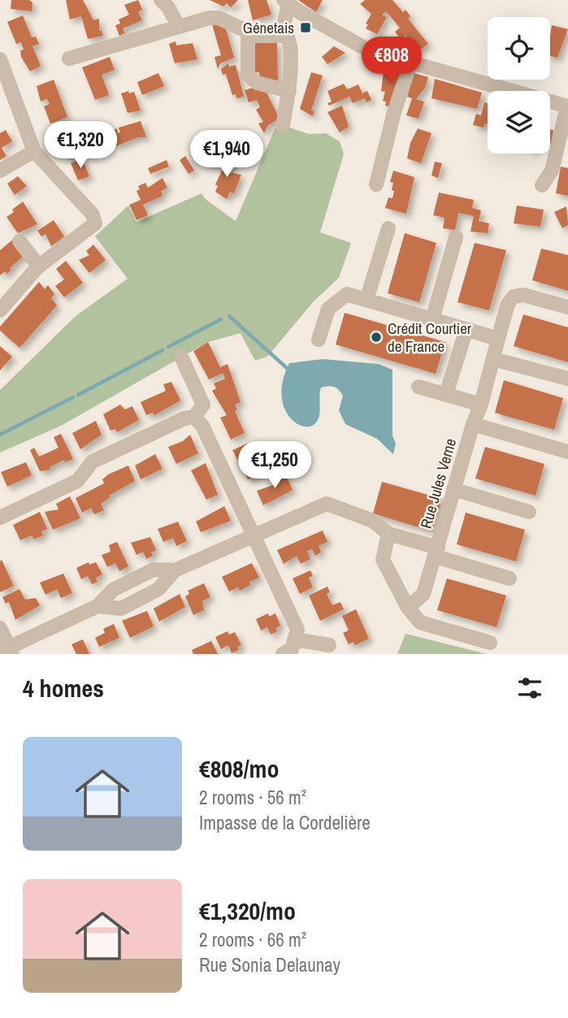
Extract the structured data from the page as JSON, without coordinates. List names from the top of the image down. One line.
{"streets":{"street":["Rue Jules Verne"]},"places":{"transit":["Génetais"],"other":["Crédit Courtier de France"]},"page":{"price":["€808","€1,320","€1,940","€1,250"],"heading":"4 homes","list":[{"name":"€808/mo","note":"2 rooms · 56 m² · Impasse de la Cordelière"},{"name":"€1,320/mo","note":"2 rooms · 66 m² · Rue Sonia Delaunay"}]}}
